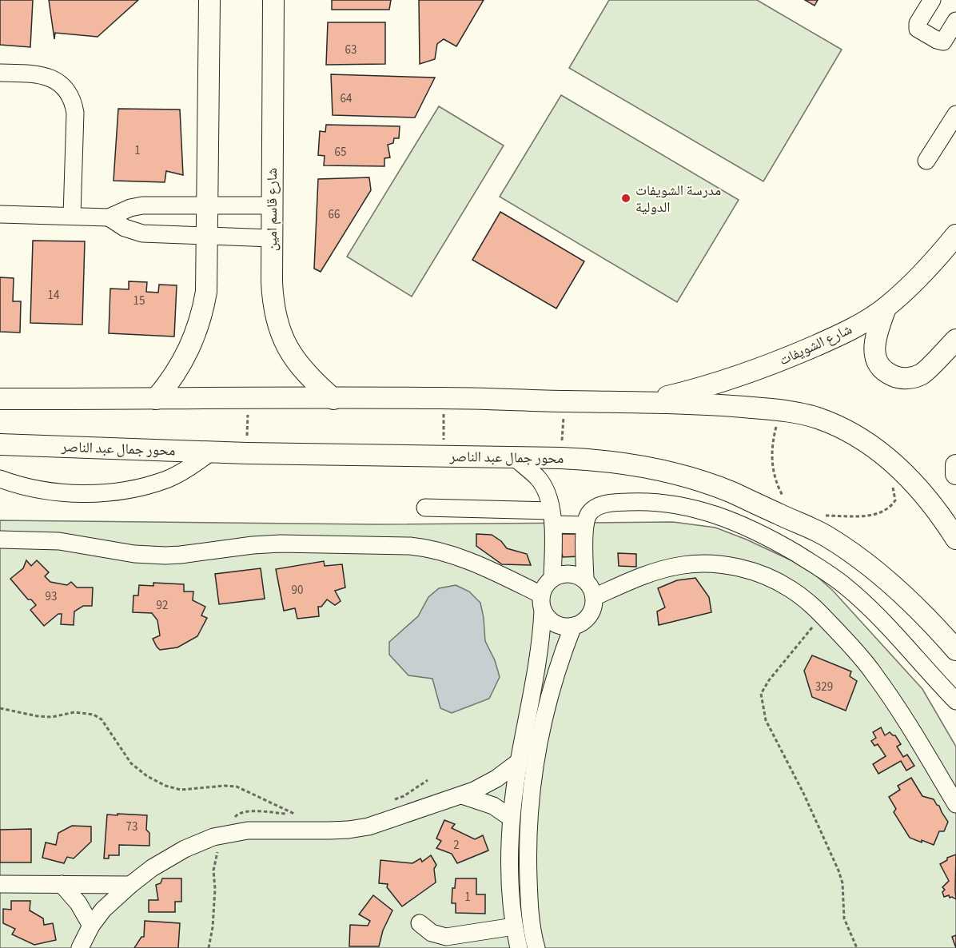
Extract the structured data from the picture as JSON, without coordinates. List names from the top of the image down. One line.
{"streets":{"main road":["شارع قاسم امين","شارع الشويفات","محور جمال عبد الناصر"]},"places":["مدرسة الشويفات الدولية"],"house_numbers":["63","64","1","65","66","14","15","90","93","92","329","73","2","1"]}
